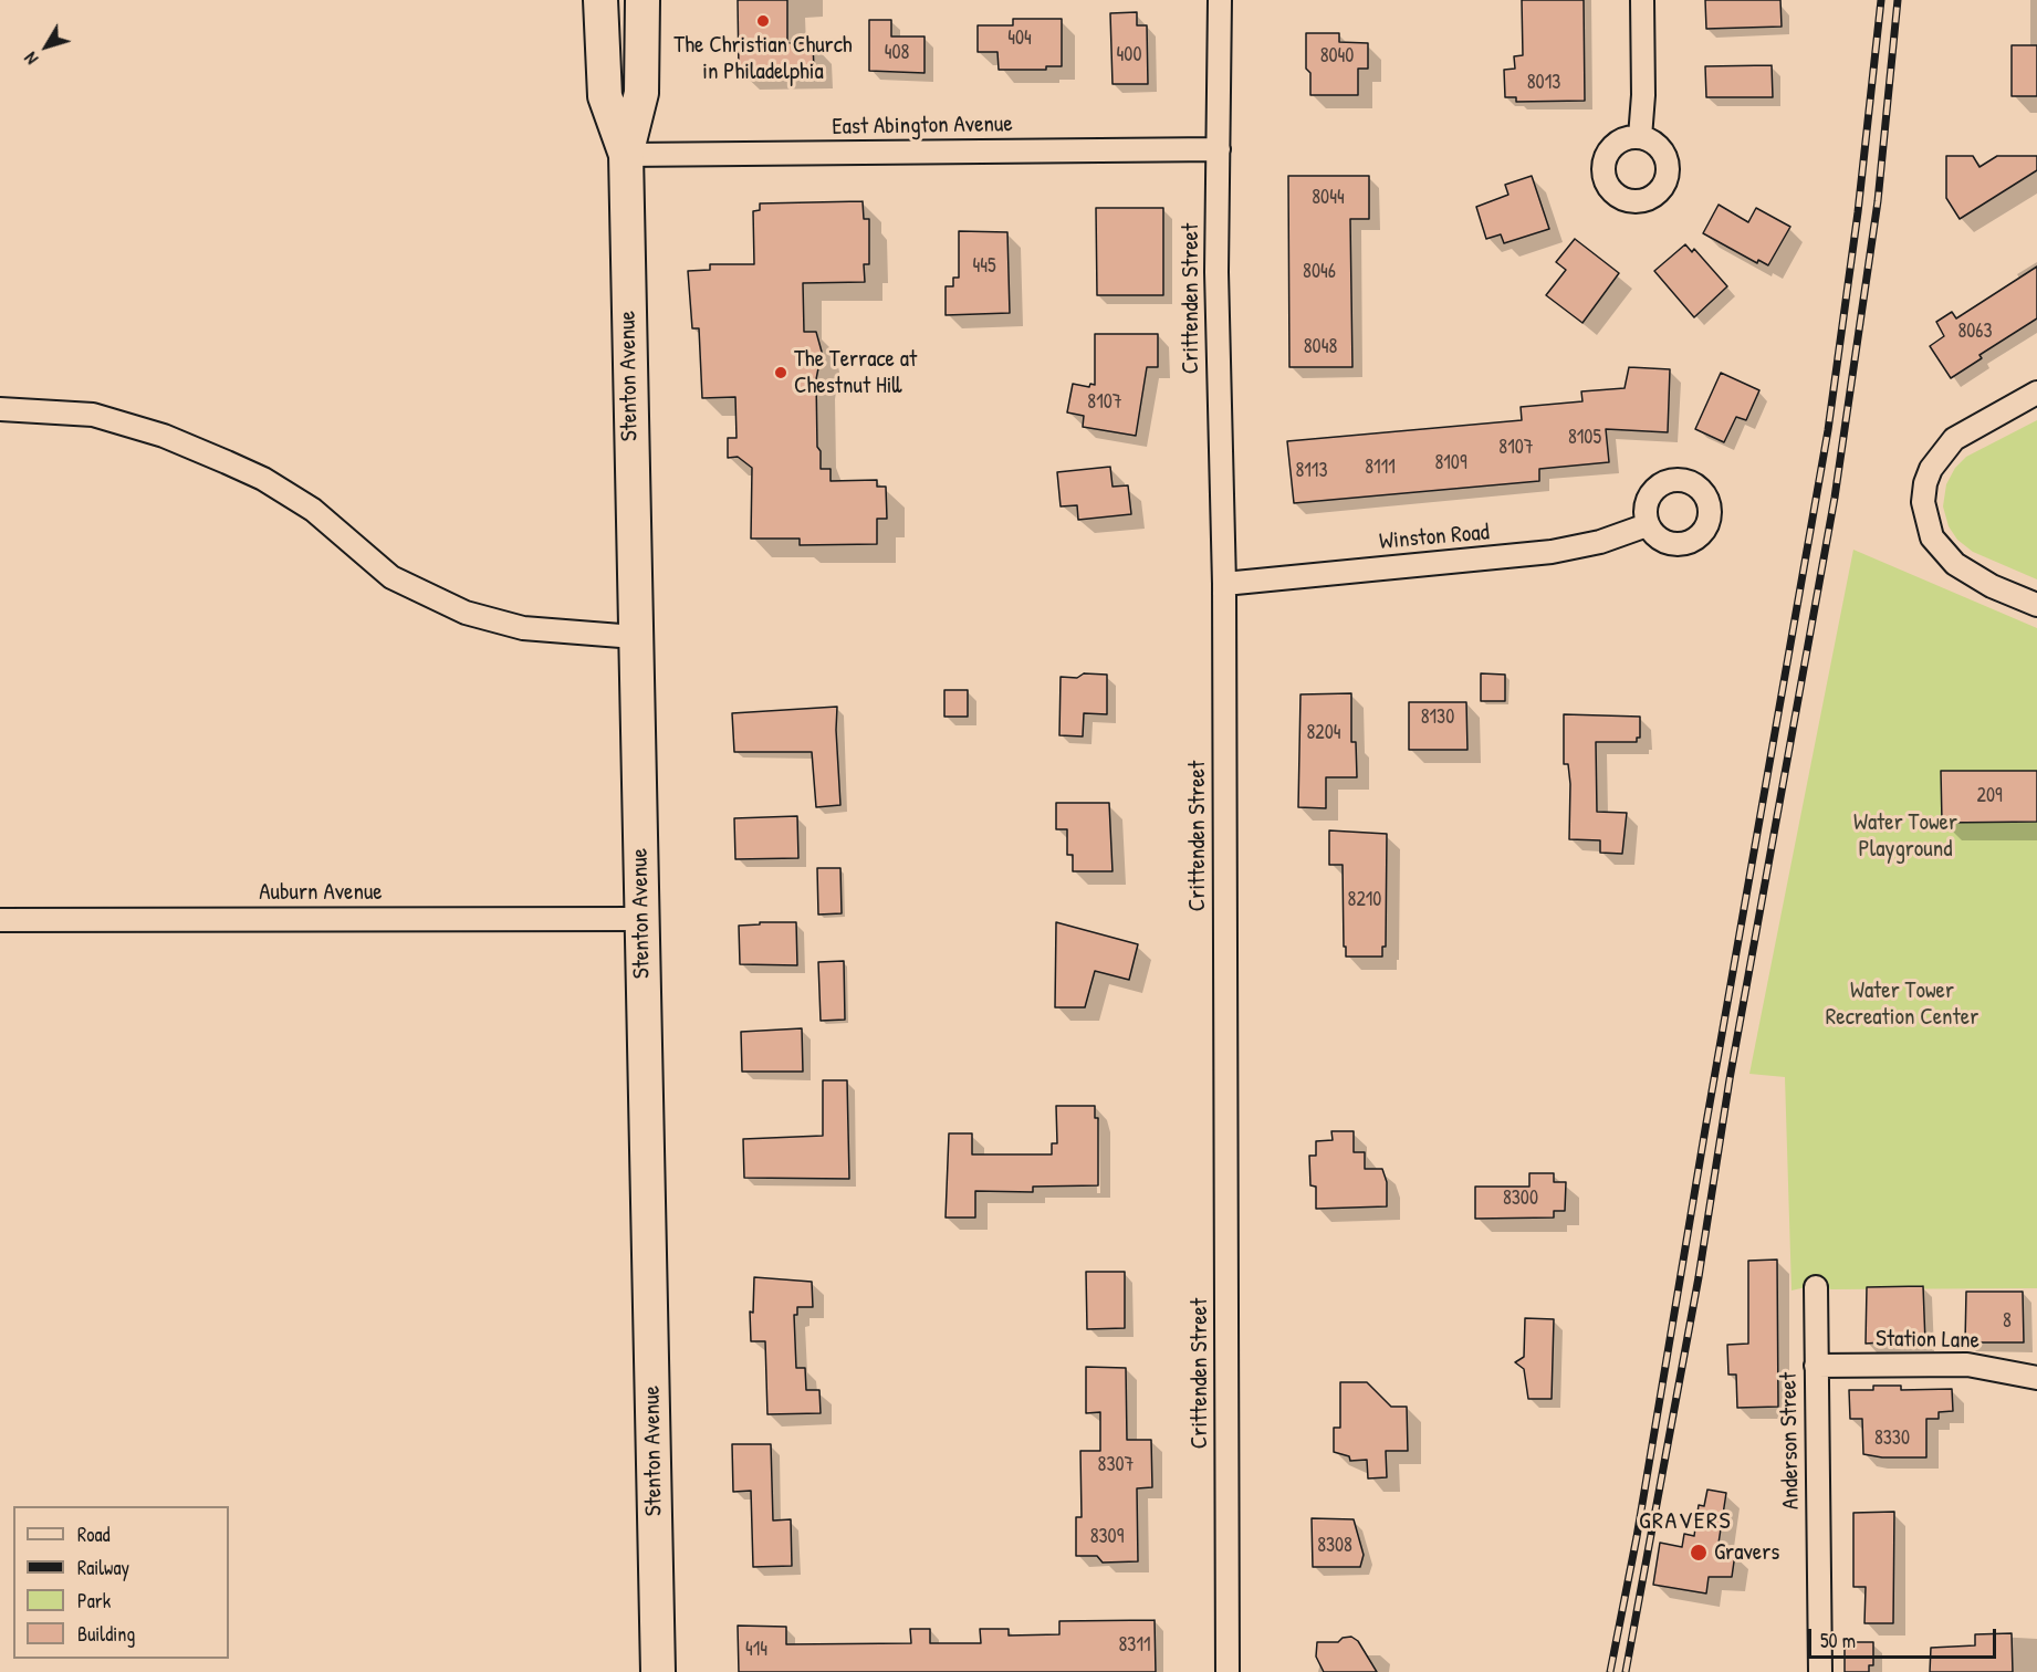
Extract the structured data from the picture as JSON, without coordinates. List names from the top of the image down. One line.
{"streets":{"main road":["Stenton Avenue"],"street":["East Abington Avenue","Crittenden Street","Winston Road","Auburn Avenue","Station Lane","Anderson Street"]},"crossings":[["East Abington Avenue","Crittenden Street"],["East Abington Avenue","Stenton Avenue"],["Crittenden Street","Winston Road"],["Stenton Avenue","Auburn Avenue"],["Station Lane","Anderson Street"]],"districts":["GRAVERS"],"parks":["Water Tower Playground","Water Tower Recreation Center"],"places":["The Christian Church in Philadelphia","The Terrace at Chestnut Hill","Gravers"],"house_numbers":["404","408","400","8040","8013","8044","445","8046","8063","8048","8107","8105","8107","8109","8111","8113","8130","8204","209","8210","8300","8","8330","8307","8309","8308","8311","414"],"legend":["Road","Railway","Park","Building"],"scale_bar":"50 m","north":"bottom left"}
